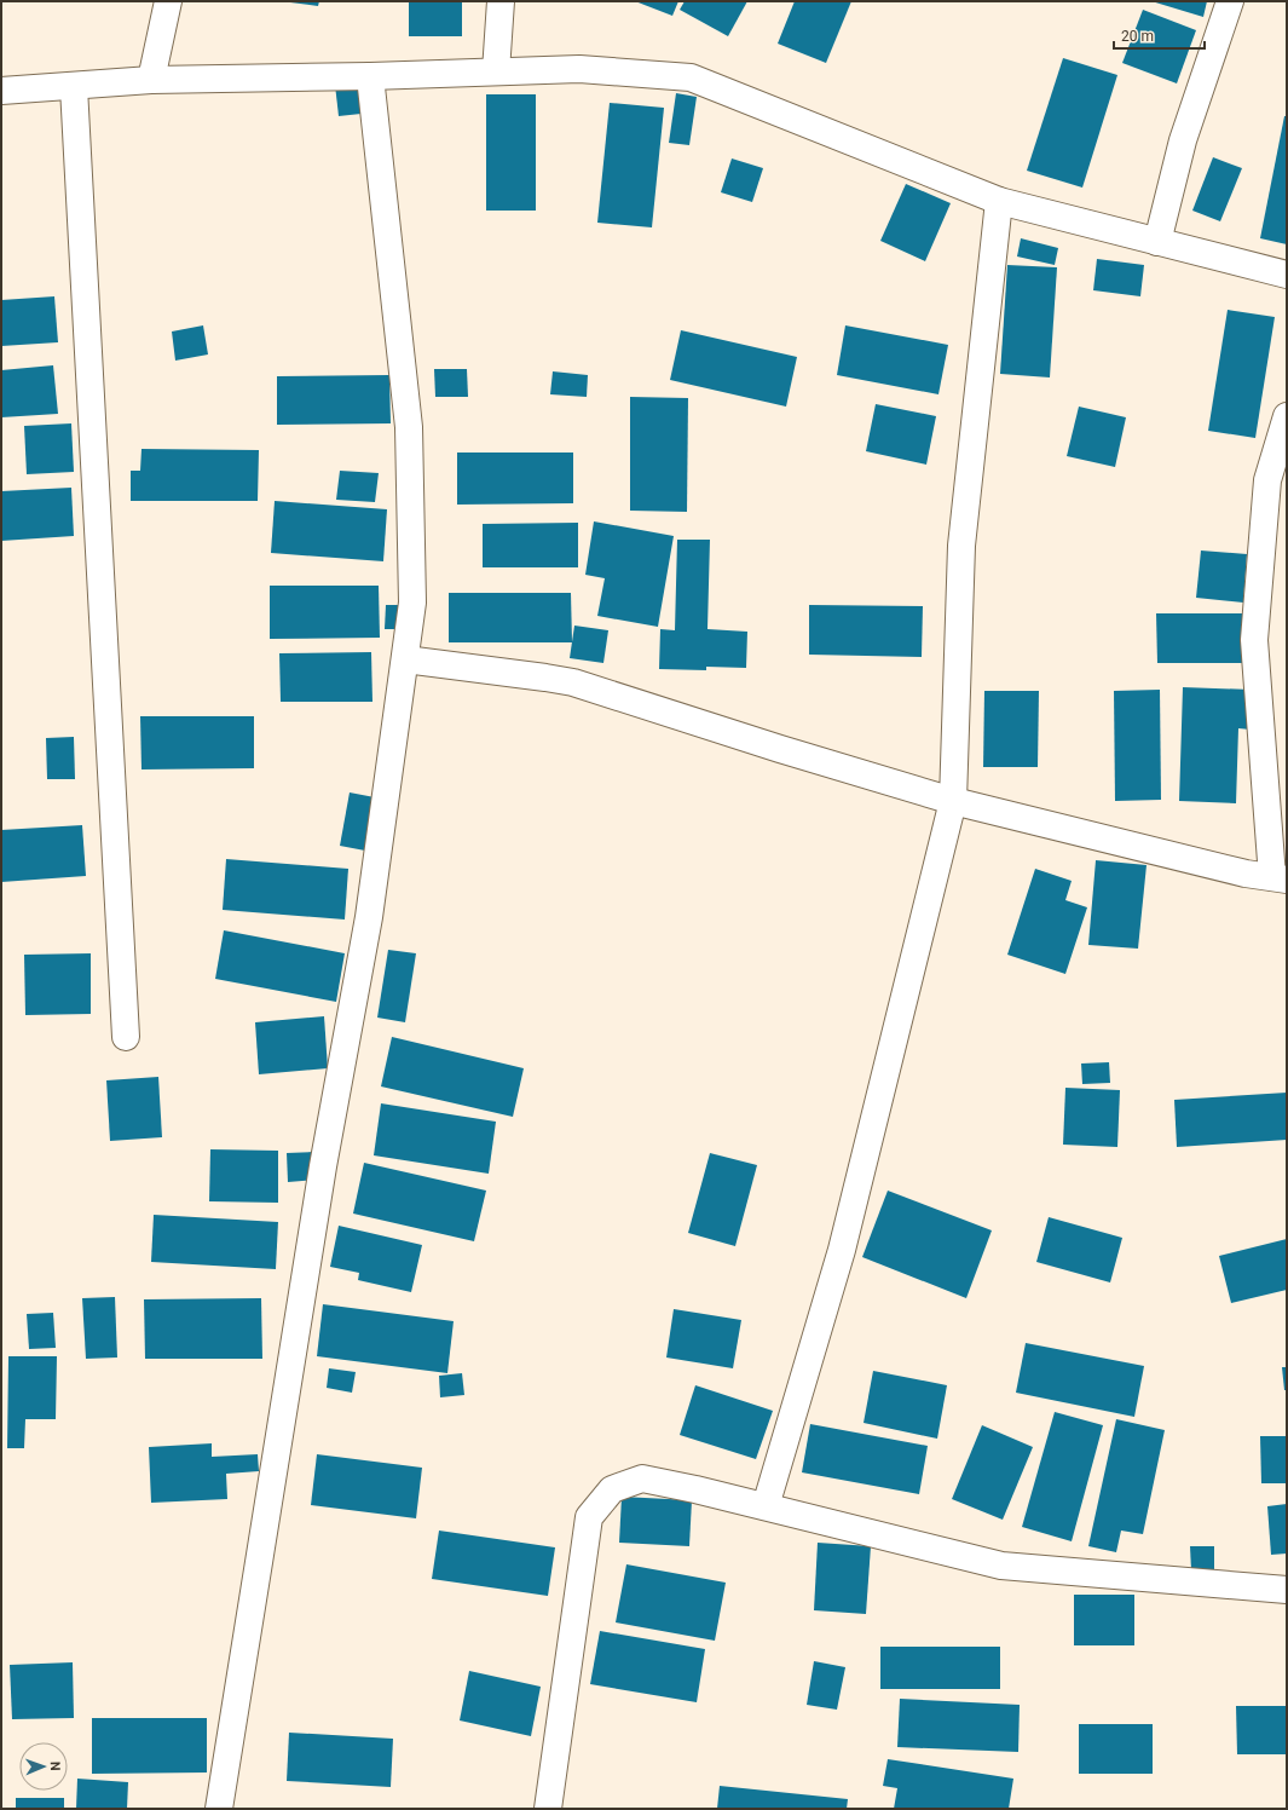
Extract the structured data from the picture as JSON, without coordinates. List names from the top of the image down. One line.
{"scale_bar":"20 m","north":"right"}
